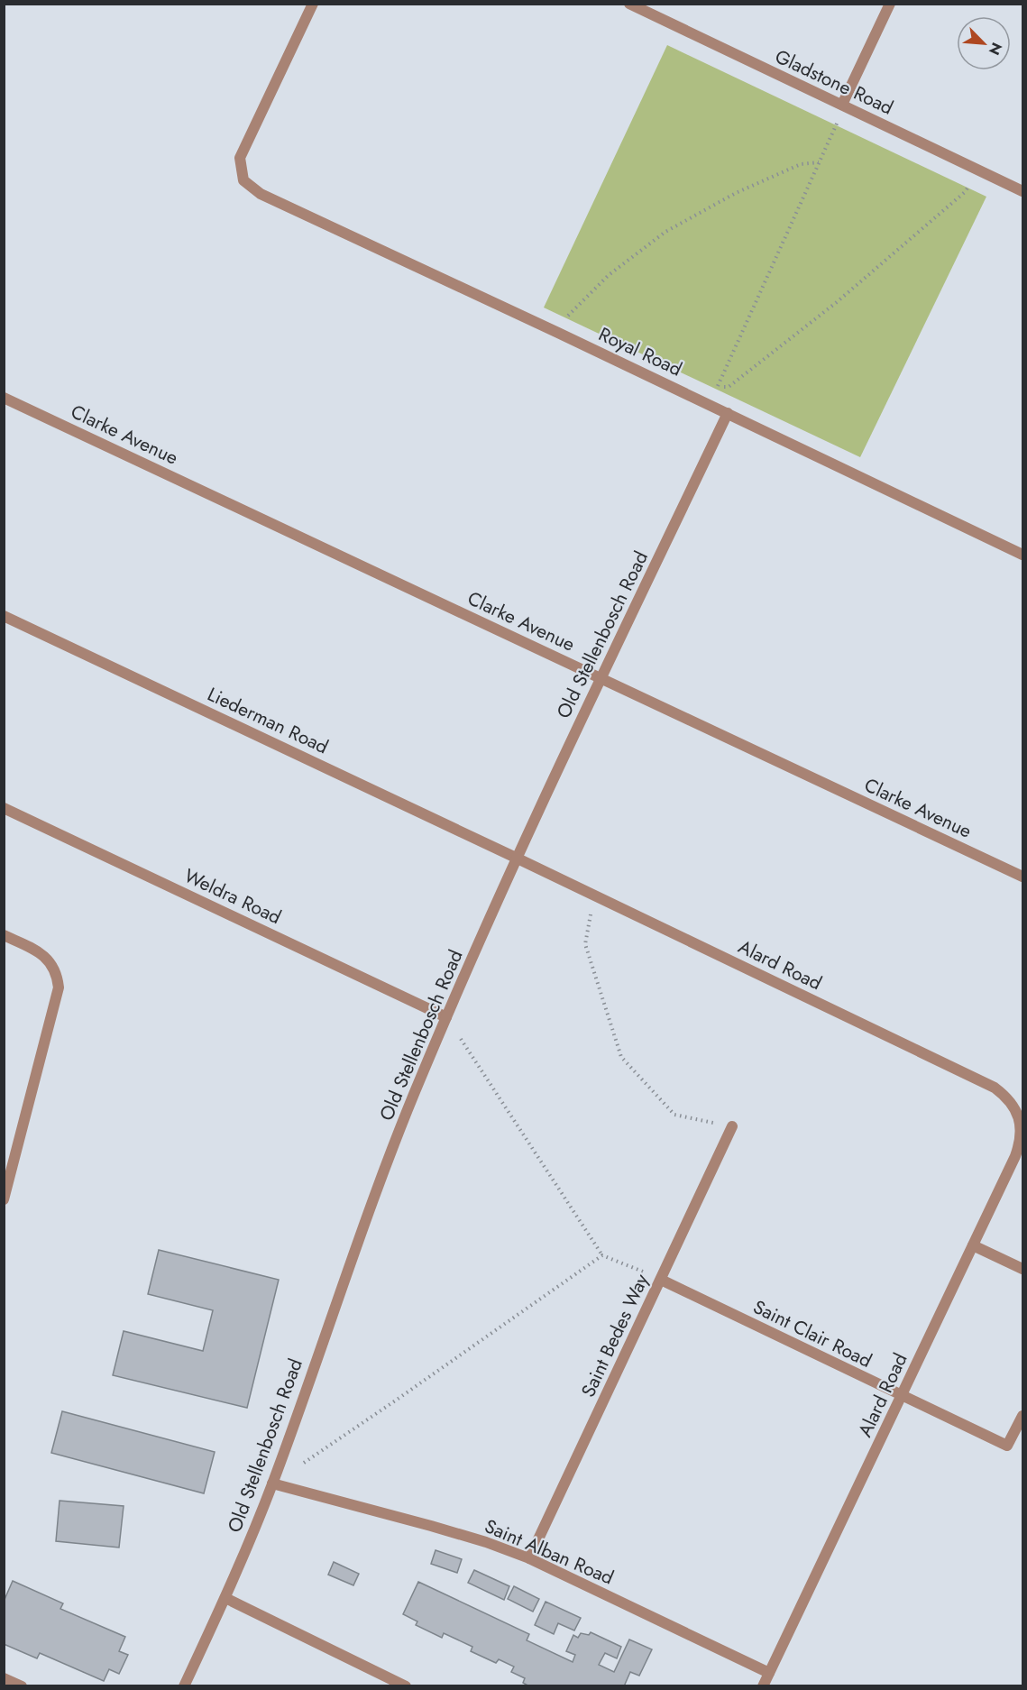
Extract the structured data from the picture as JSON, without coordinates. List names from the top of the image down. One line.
{"streets":{"street":["Gladstone Road","Royal Road","Clarke Avenue","Old Stellenbosch Road","Liederman Road","Weldra Road","Alard Road","Saint Clair Road","Saint Bedes Way","Saint Alban Road"]},"crossings":[["Royal Road","Old Stellenbosch Road"],["Clarke Avenue","Old Stellenbosch Road"],["Old Stellenbosch Road","Liederman Road"],["Old Stellenbosch Road","Weldra Road"],["Old Stellenbosch Road","Alard Road"],["Old Stellenbosch Road","Saint Alban Road"],["Liederman Road","Alard Road"],["Alard Road","Saint Clair Road"],["Alard Road","Saint Alban Road"],["Saint Clair Road","Saint Bedes Way"],["Saint Bedes Way","Saint Alban Road"]],"north":"bottom right"}
